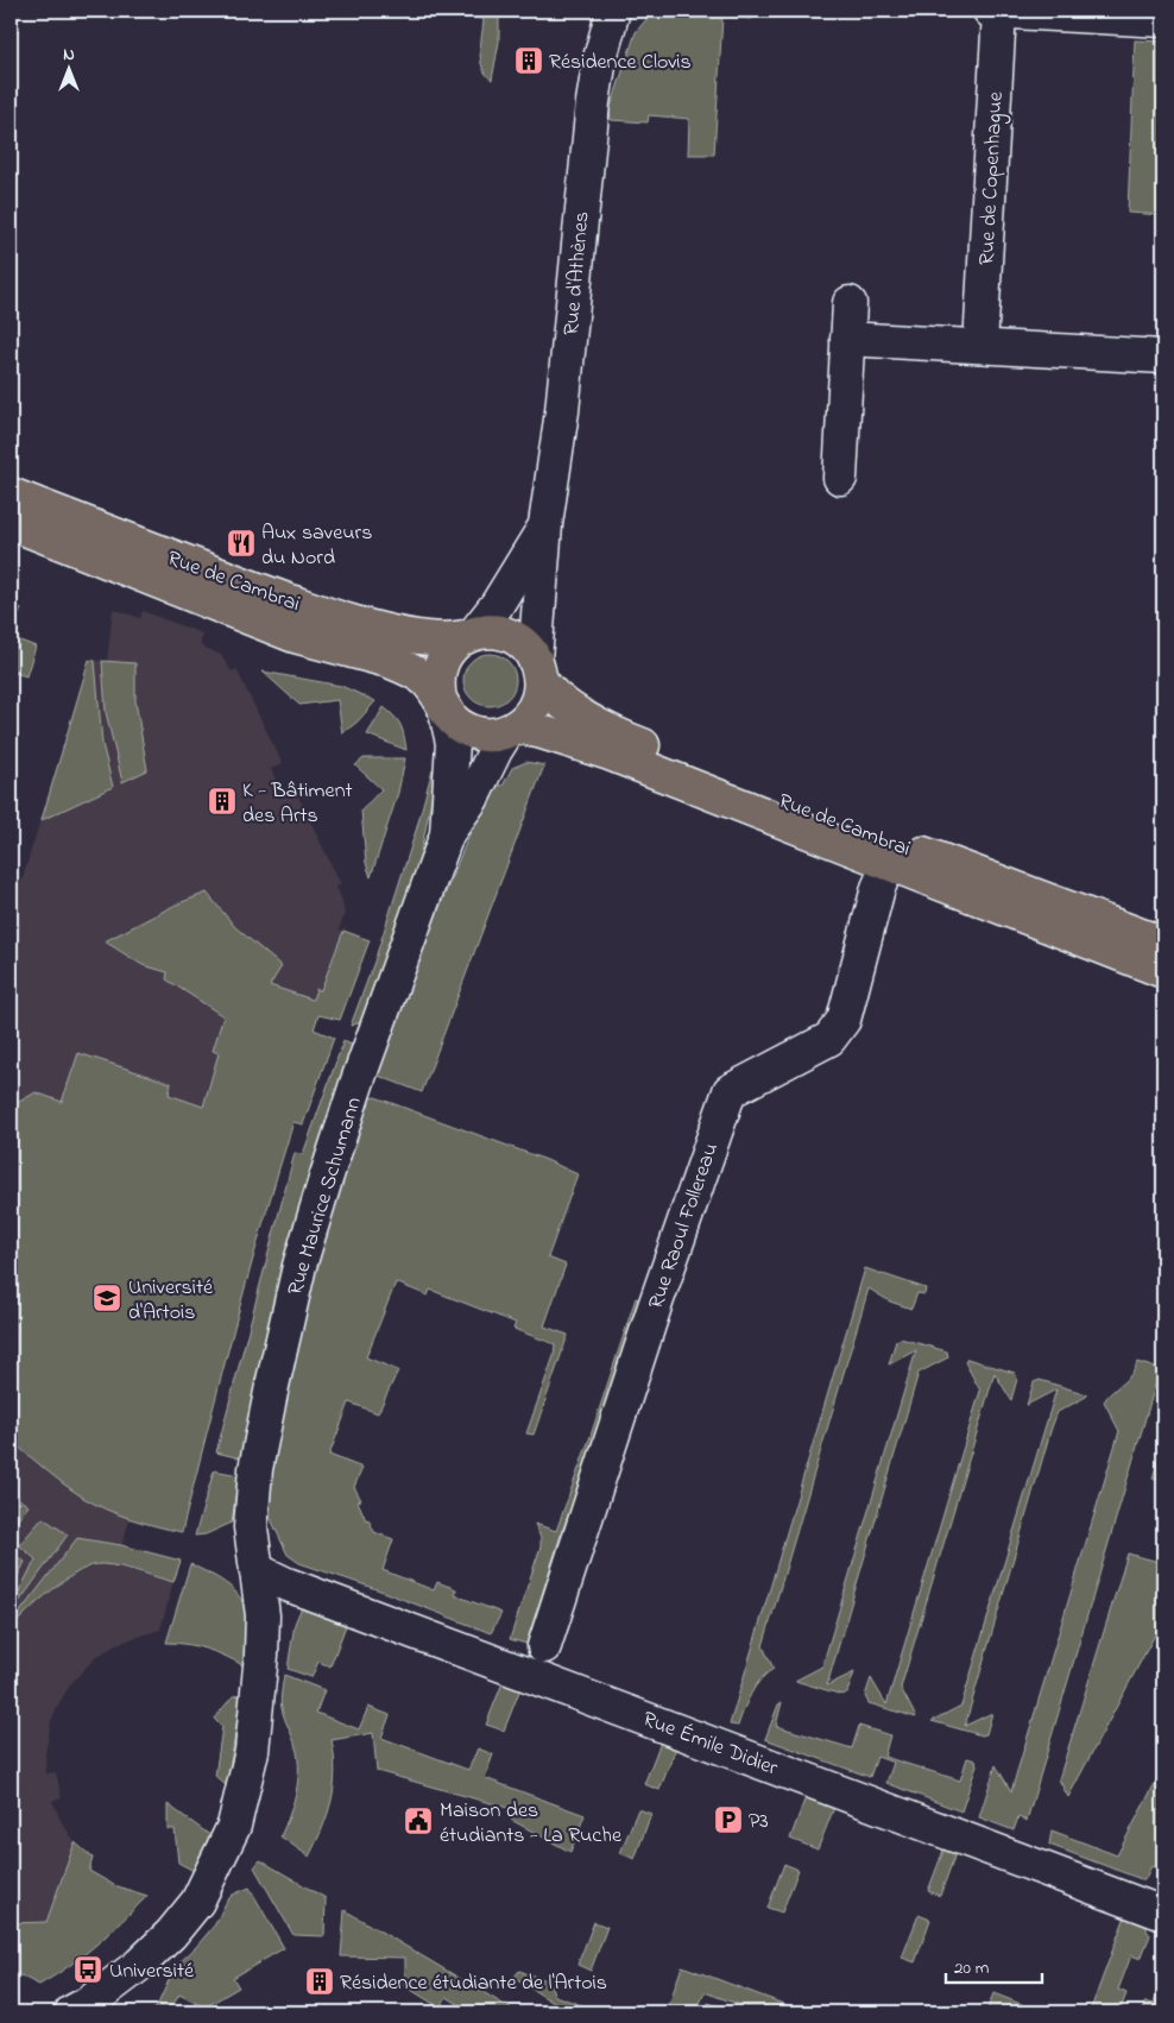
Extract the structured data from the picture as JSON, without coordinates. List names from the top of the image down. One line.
{"streets":{"main road":["Rue de Cambrai"],"street":["Rue de Copenhague","Rue d'Athènes","Rue Maurice Schumann","Rue Raoul Follereau","Rue Émile Didier"]},"crossings":[["Rue d'Athènes","Rue de Cambrai"],["Rue de Cambrai","Rue Raoul Follereau"],["Rue Maurice Schumann","Rue Émile Didier"]],"places":{"building":["Résidence Clovis","K - Bâtiment des Arts","Résidence étudiante de l'Artois"],"restaurant":["Aux saveurs du Nord"],"school or university":["Université d'Artois"],"parking":["P3"],"public building":["Maison des étudiants - La Ruche"],"bus stop":["Université"]},"scale_bar":"20 m","north":"top"}
